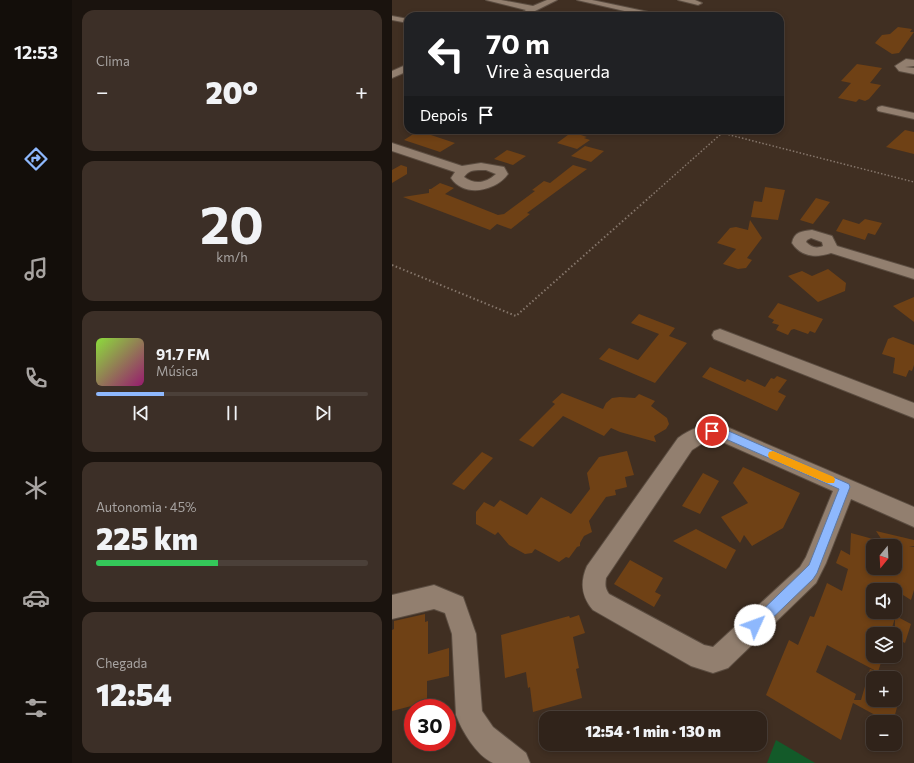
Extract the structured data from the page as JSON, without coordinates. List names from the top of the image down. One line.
{"north":"bottom","page":{"tabs":"12:53","tile":["Clima",["20","km/h"],["Autonomia · 45%","225 km"],["Chegada","12:54"]],"turn":["70 m","Vire à esquerda"],"heat":["−","20°","+"],"then":"Depois","song":["91.7 FM","Música"],"map_buttons":["+","−"],"limit":"30","trip":"12:54 · 1 min · 130 m"}}
